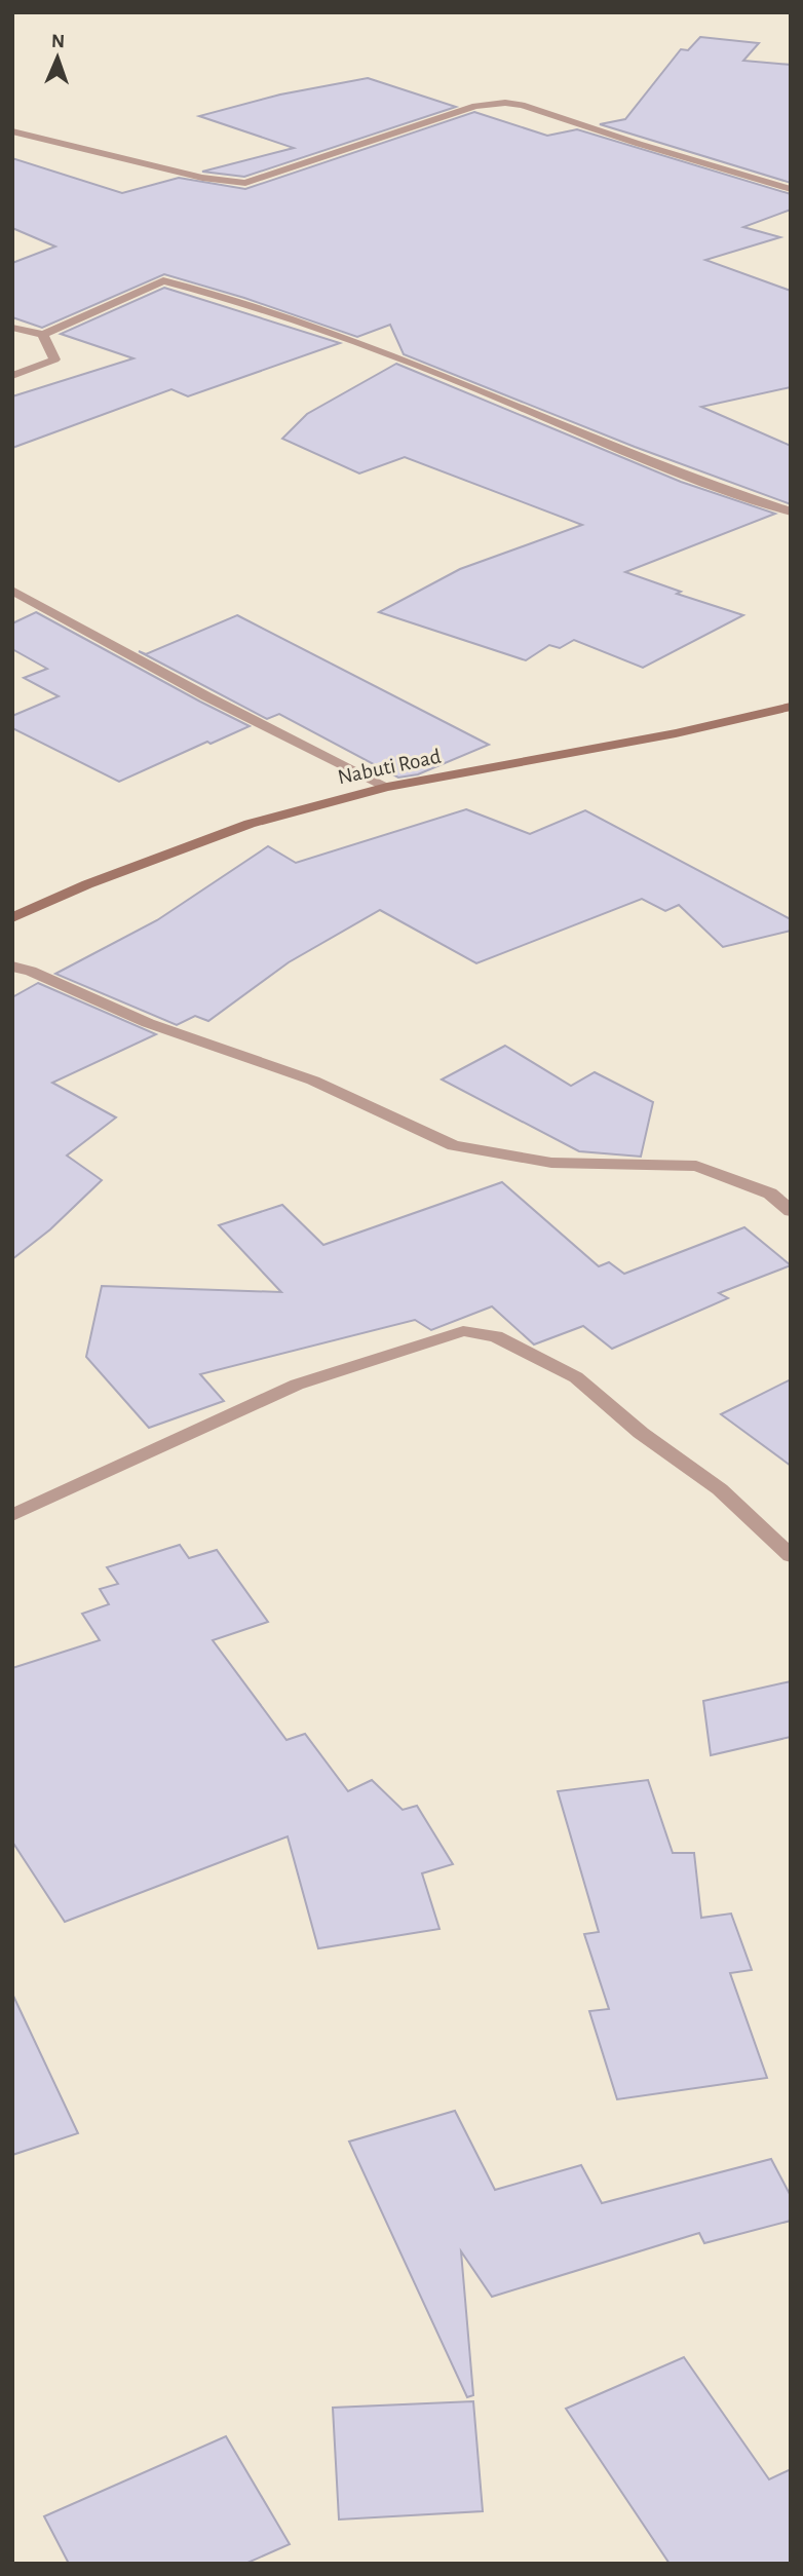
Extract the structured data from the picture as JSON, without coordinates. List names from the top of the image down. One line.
{"streets":{"street":["Nabuti Road"]},"north":"top"}
